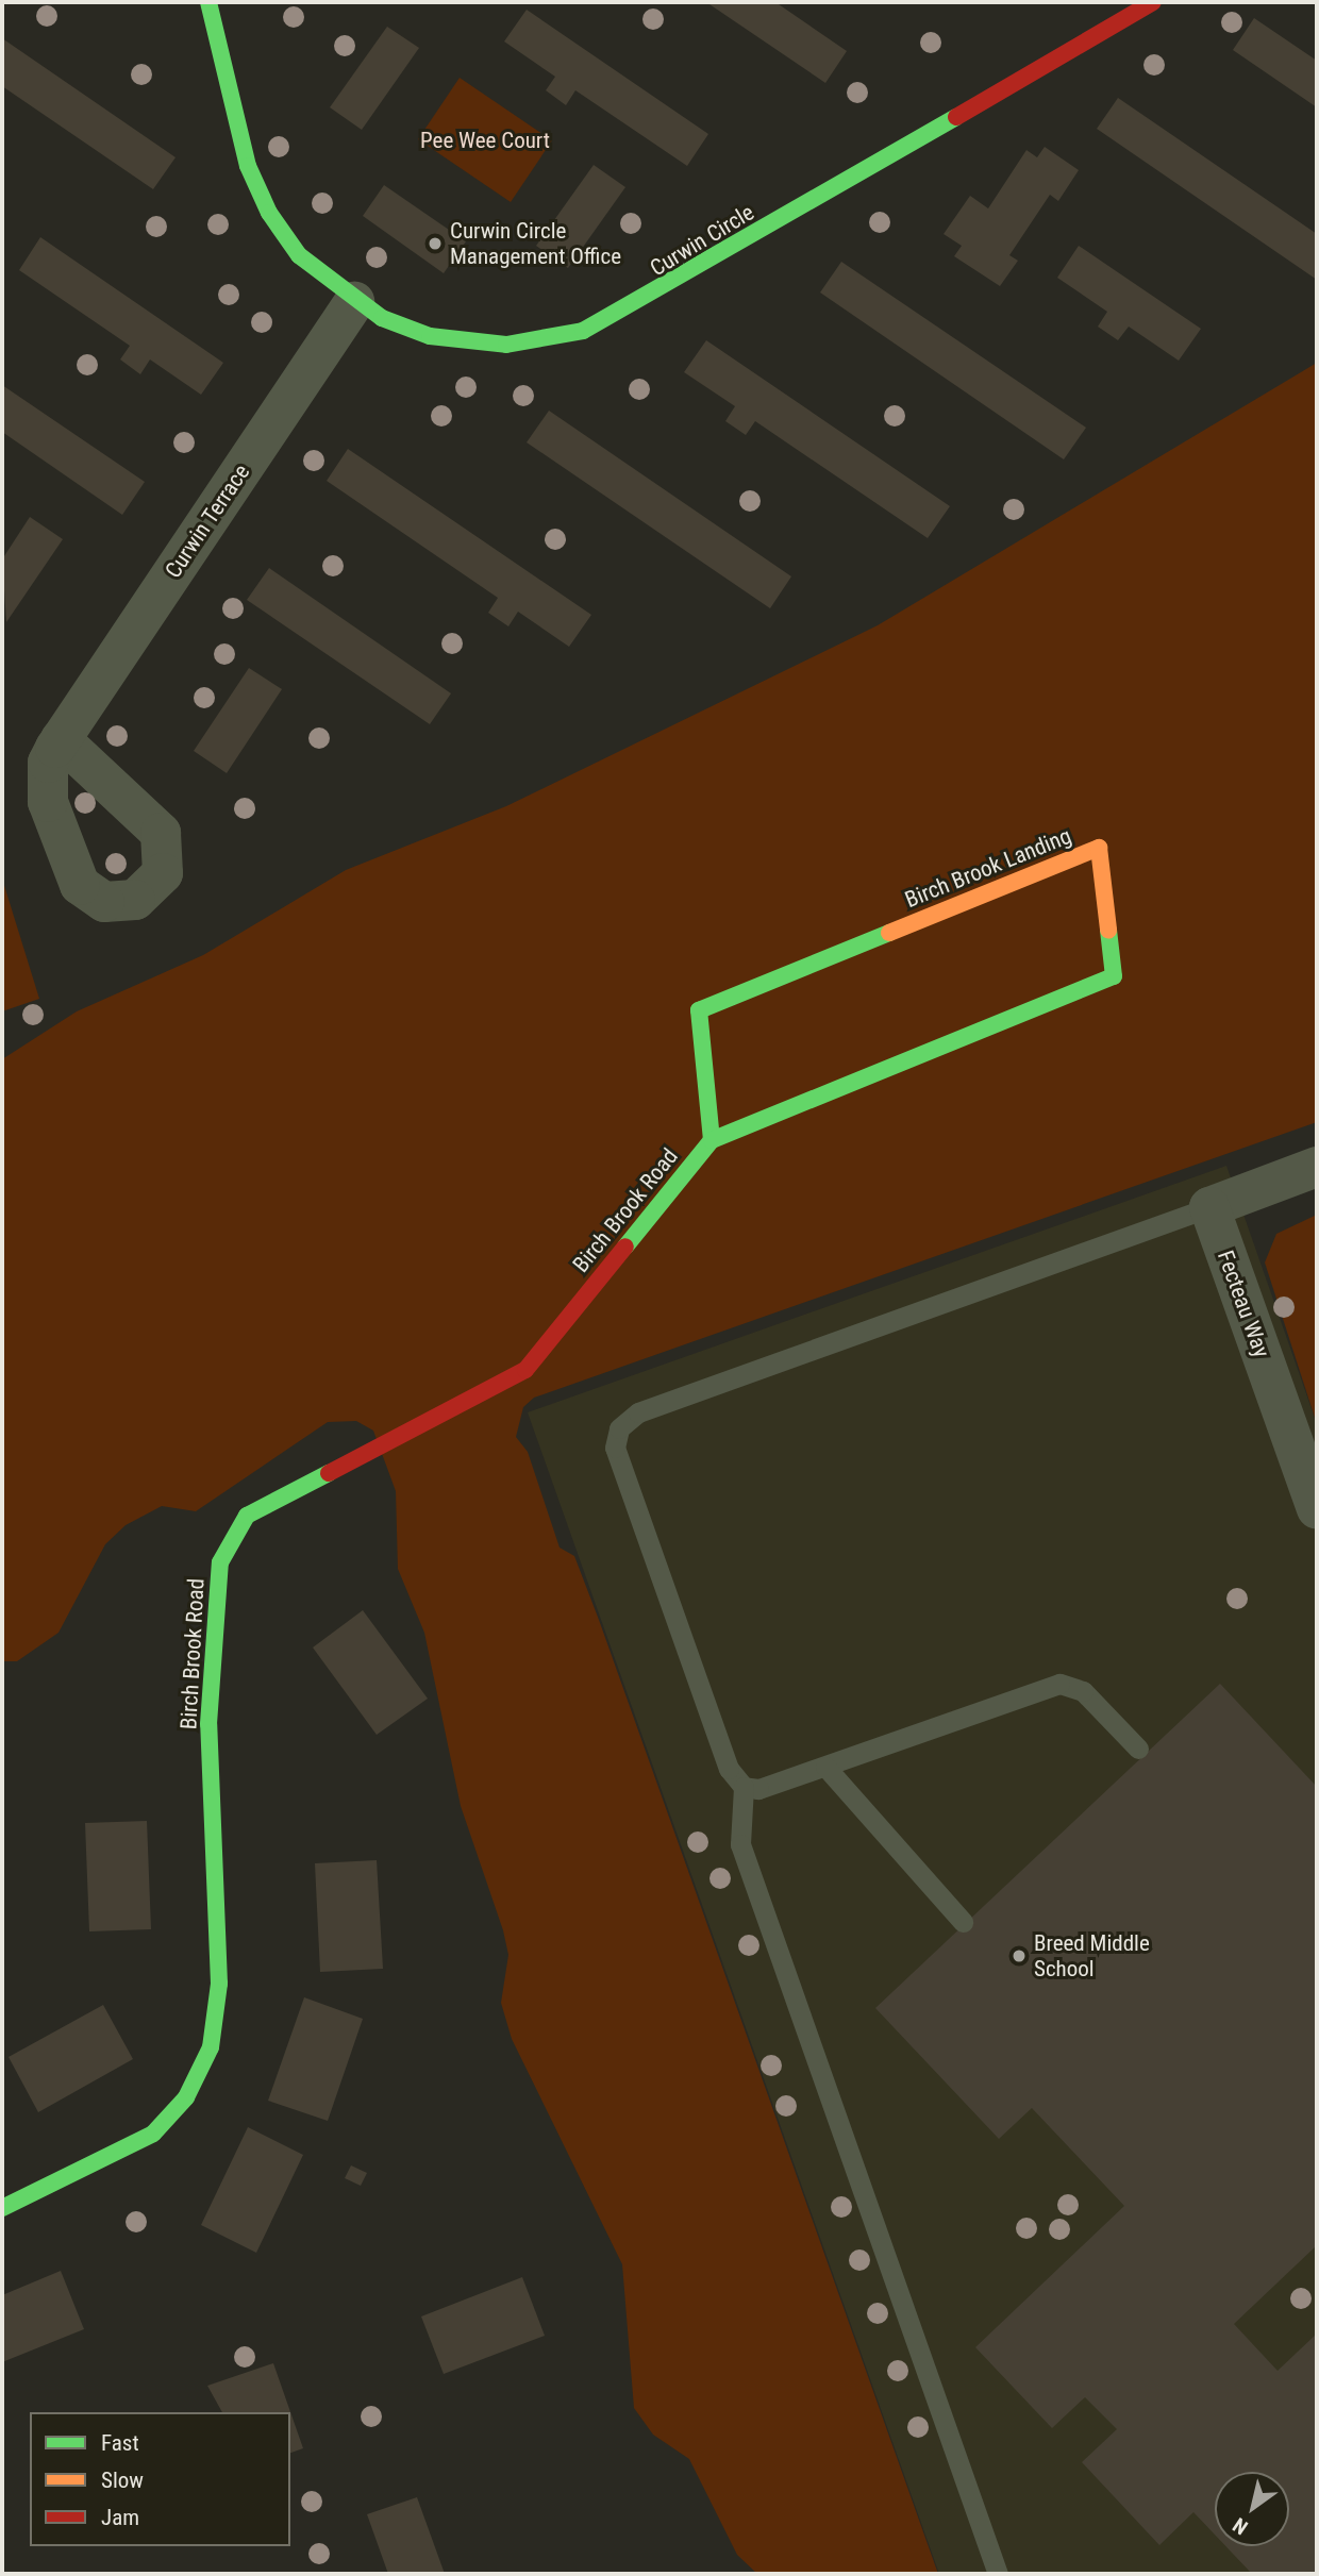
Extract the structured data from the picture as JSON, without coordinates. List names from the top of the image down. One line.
{"streets":{"street":["Curwin Circle","Curwin Terrace","Birch Brook Landing","Birch Brook Road","Fecteau Way"]},"crossings":[["Curwin Circle","Curwin Terrace"],["Birch Brook Landing","Birch Brook Road"]],"parks":["Pee Wee Court"],"places":["Curwin Circle Management Office","Breed Middle School"],"legend":["Fast","Slow","Jam"],"north":"bottom left"}
